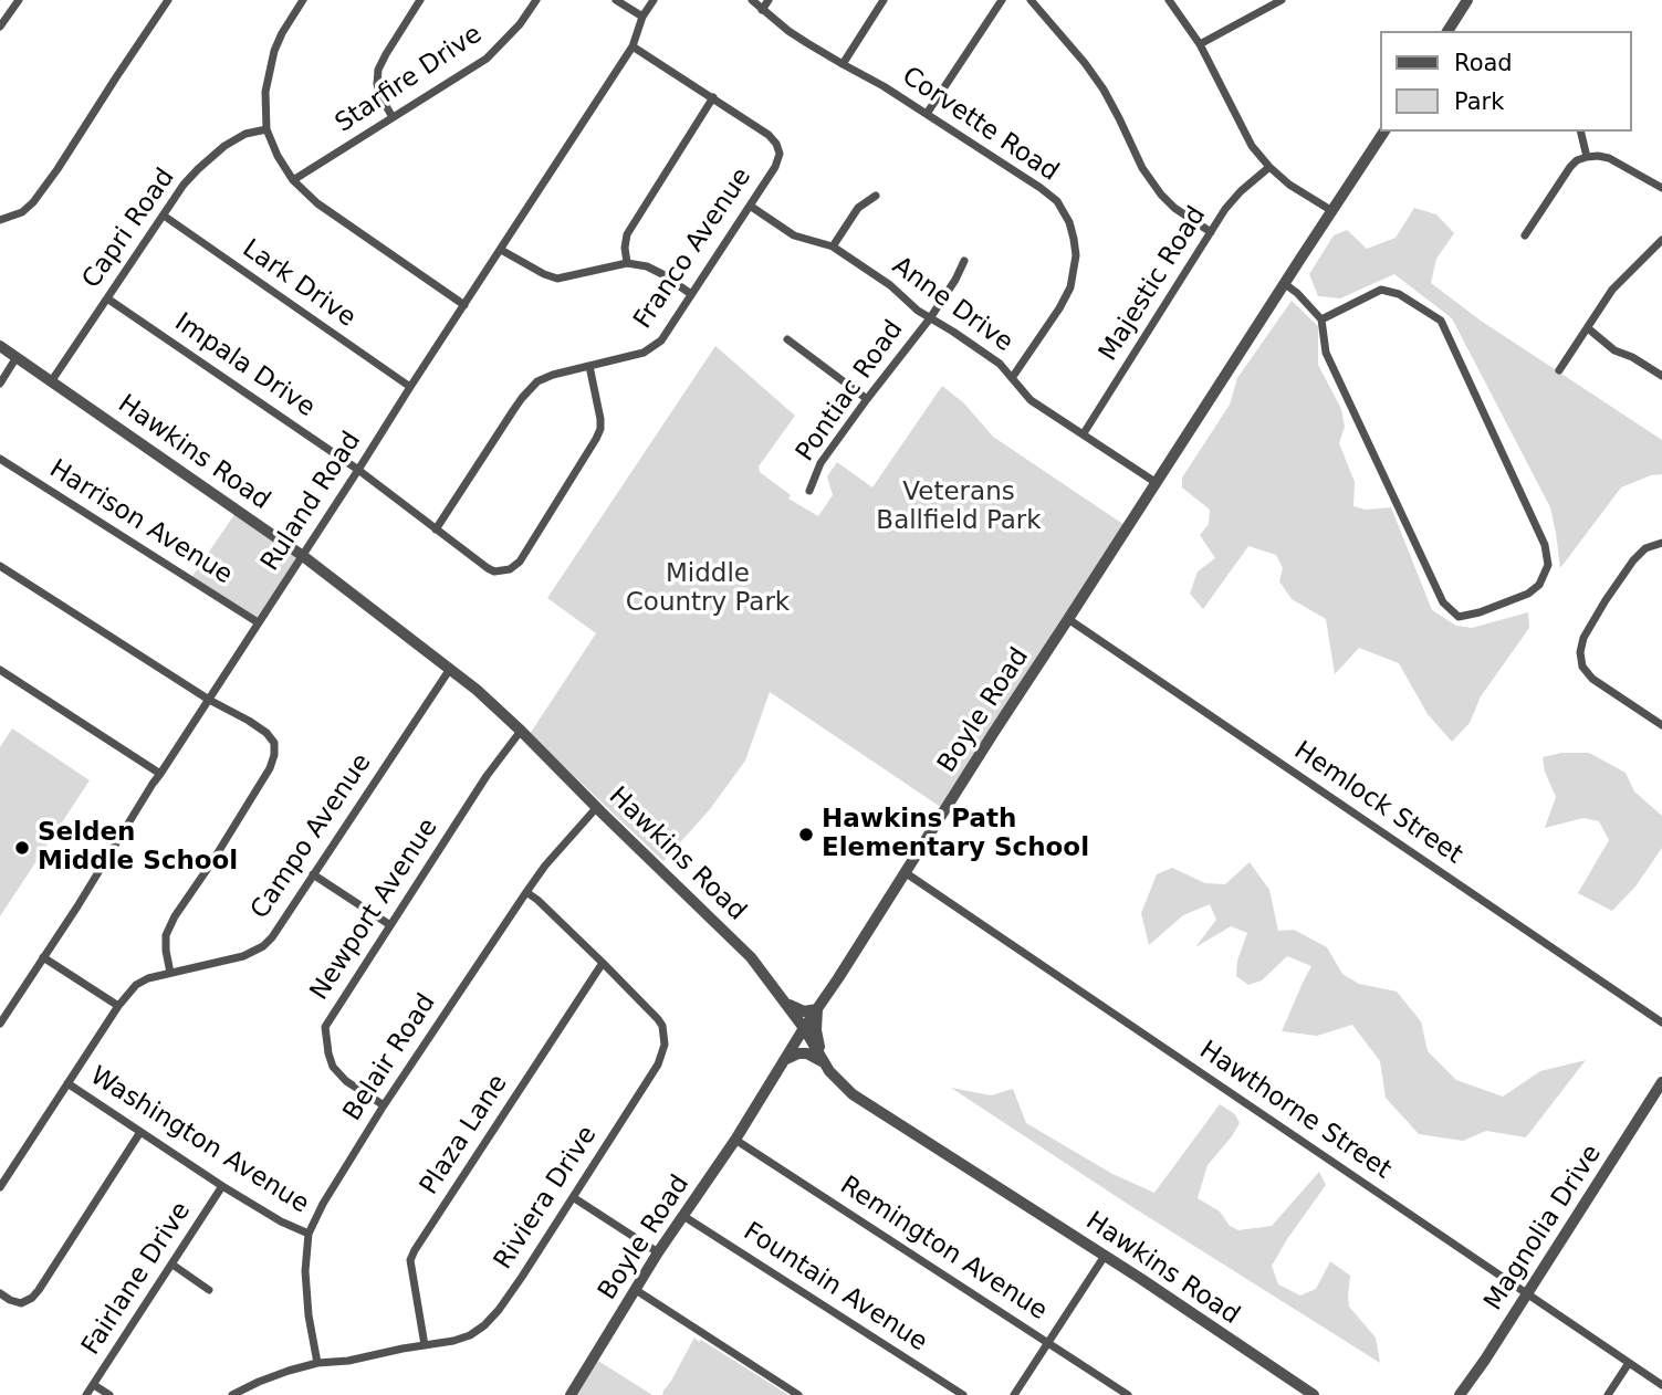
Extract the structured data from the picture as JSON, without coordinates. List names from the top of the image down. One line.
{"streets":{"street":["Starfire Drive","Corvette Road","Capri Road","Franco Avenue","Lark Drive","Majestic Road","Anne Drive","Impala Drive","Pontiac Road","Hawkins Road","Ruland Road","Harrison Avenue","Boyle Road","Hemlock Street","Campo Avenue","Newport Avenue","Belair Road","Hawthorne Street","Plaza Lane","Washington Avenue","Riviera Drive","Magnolia Drive","Remington Avenue","Fairlane Drive","Fountain Avenue"]},"crossings":[["Corvette Road","Anne Drive"],["Capri Road","Lark Drive"],["Capri Road","Impala Drive"],["Capri Road","Hawkins Road"],["Franco Avenue","Anne Drive"],["Franco Avenue","Impala Drive"],["Franco Avenue","Ruland Road"],["Lark Drive","Ruland Road"],["Majestic Road","Anne Drive"],["Anne Drive","Pontiac Road"],["Anne Drive","Boyle Road"],["Impala Drive","Ruland Road"],["Hawkins Road","Ruland Road"],["Hawkins Road","Boyle Road"],["Hawkins Road","Campo Avenue"],["Hawkins Road","Newport Avenue"],["Hawkins Road","Belair Road"],["Ruland Road","Harrison Avenue"],["Boyle Road","Hemlock Street"],["Boyle Road","Hawthorne Street"],["Boyle Road","Remington Avenue"],["Boyle Road","Fountain Avenue"],["Campo Avenue","Washington Avenue"],["Newport Avenue","Belair Road"],["Belair Road","Washington Avenue"],["Belair Road","Riviera Drive"],["Hawthorne Street","Magnolia Drive"],["Plaza Lane","Riviera Drive"],["Washington Avenue","Fairlane Drive"]],"parks":["Veterans Ballfield Park","Middle Country Park"],"places":["Hawkins Path Elementary School","Selden Middle School"],"legend":["Road","Park"]}
